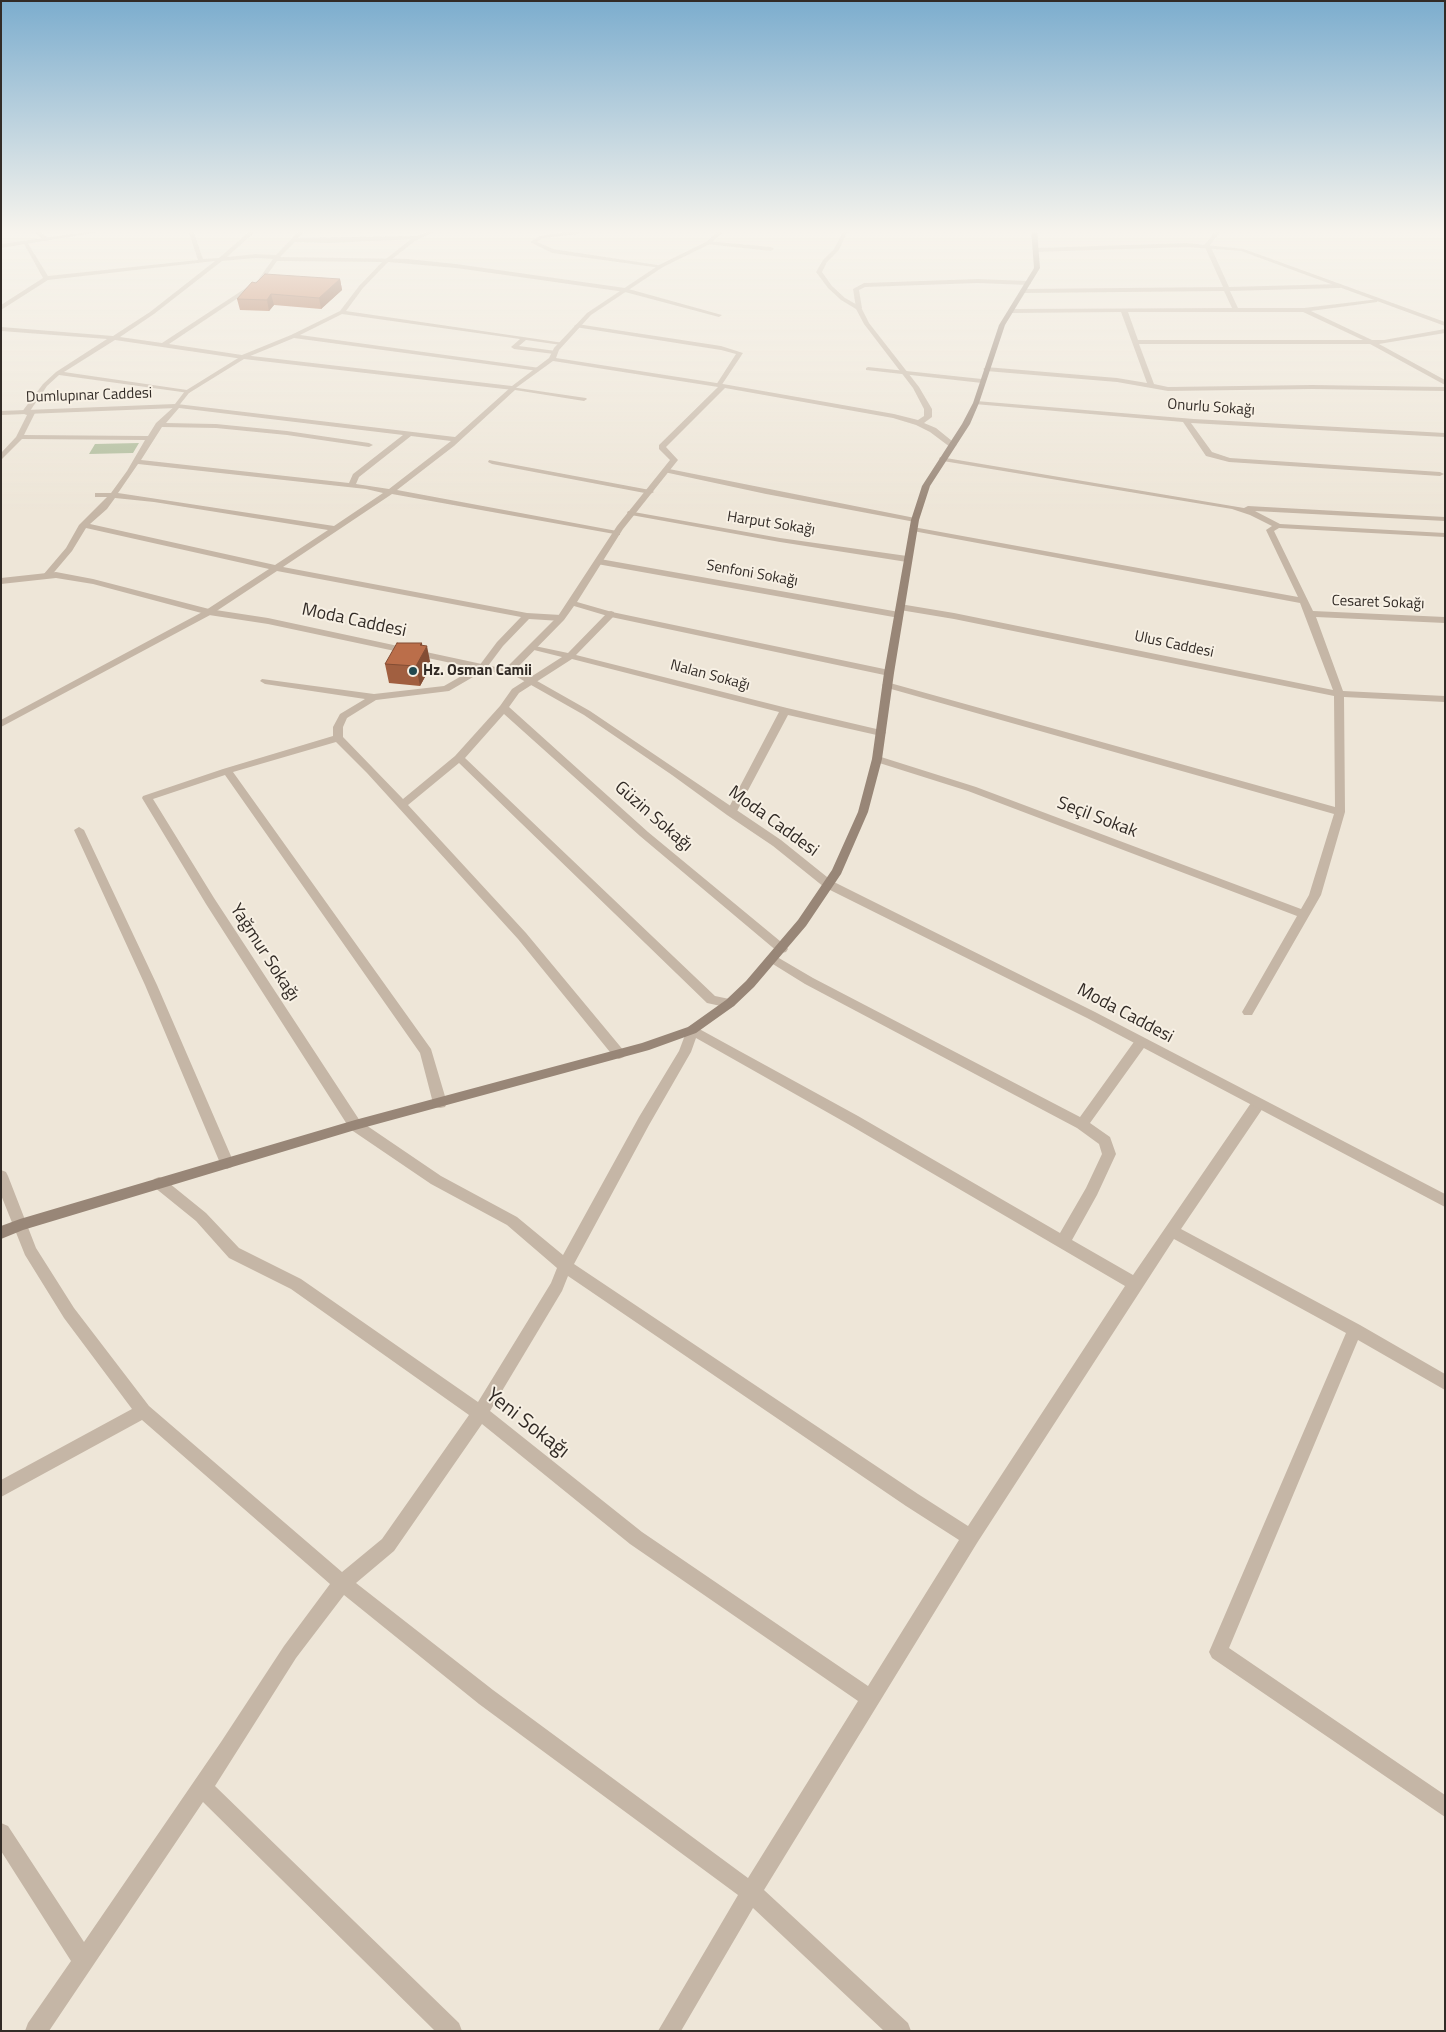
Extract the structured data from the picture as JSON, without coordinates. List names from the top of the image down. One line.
{"streets":{"street":["Dumlupınar Caddesi","Onurlu Sokağı","Harput Sokağı","Senfoni Sokağı","Cesaret Sokağı","Moda Caddesi","Ulus Caddesi","Nalan Sokağı","Güzin Sokağı","Seçil Sokak","Yağmur Sokağı","Yeni Sokağı"]},"crossings":[["Senfoni Sokağı","Ulus Caddesi"]],"places":["Hz. Osman Camii"]}
